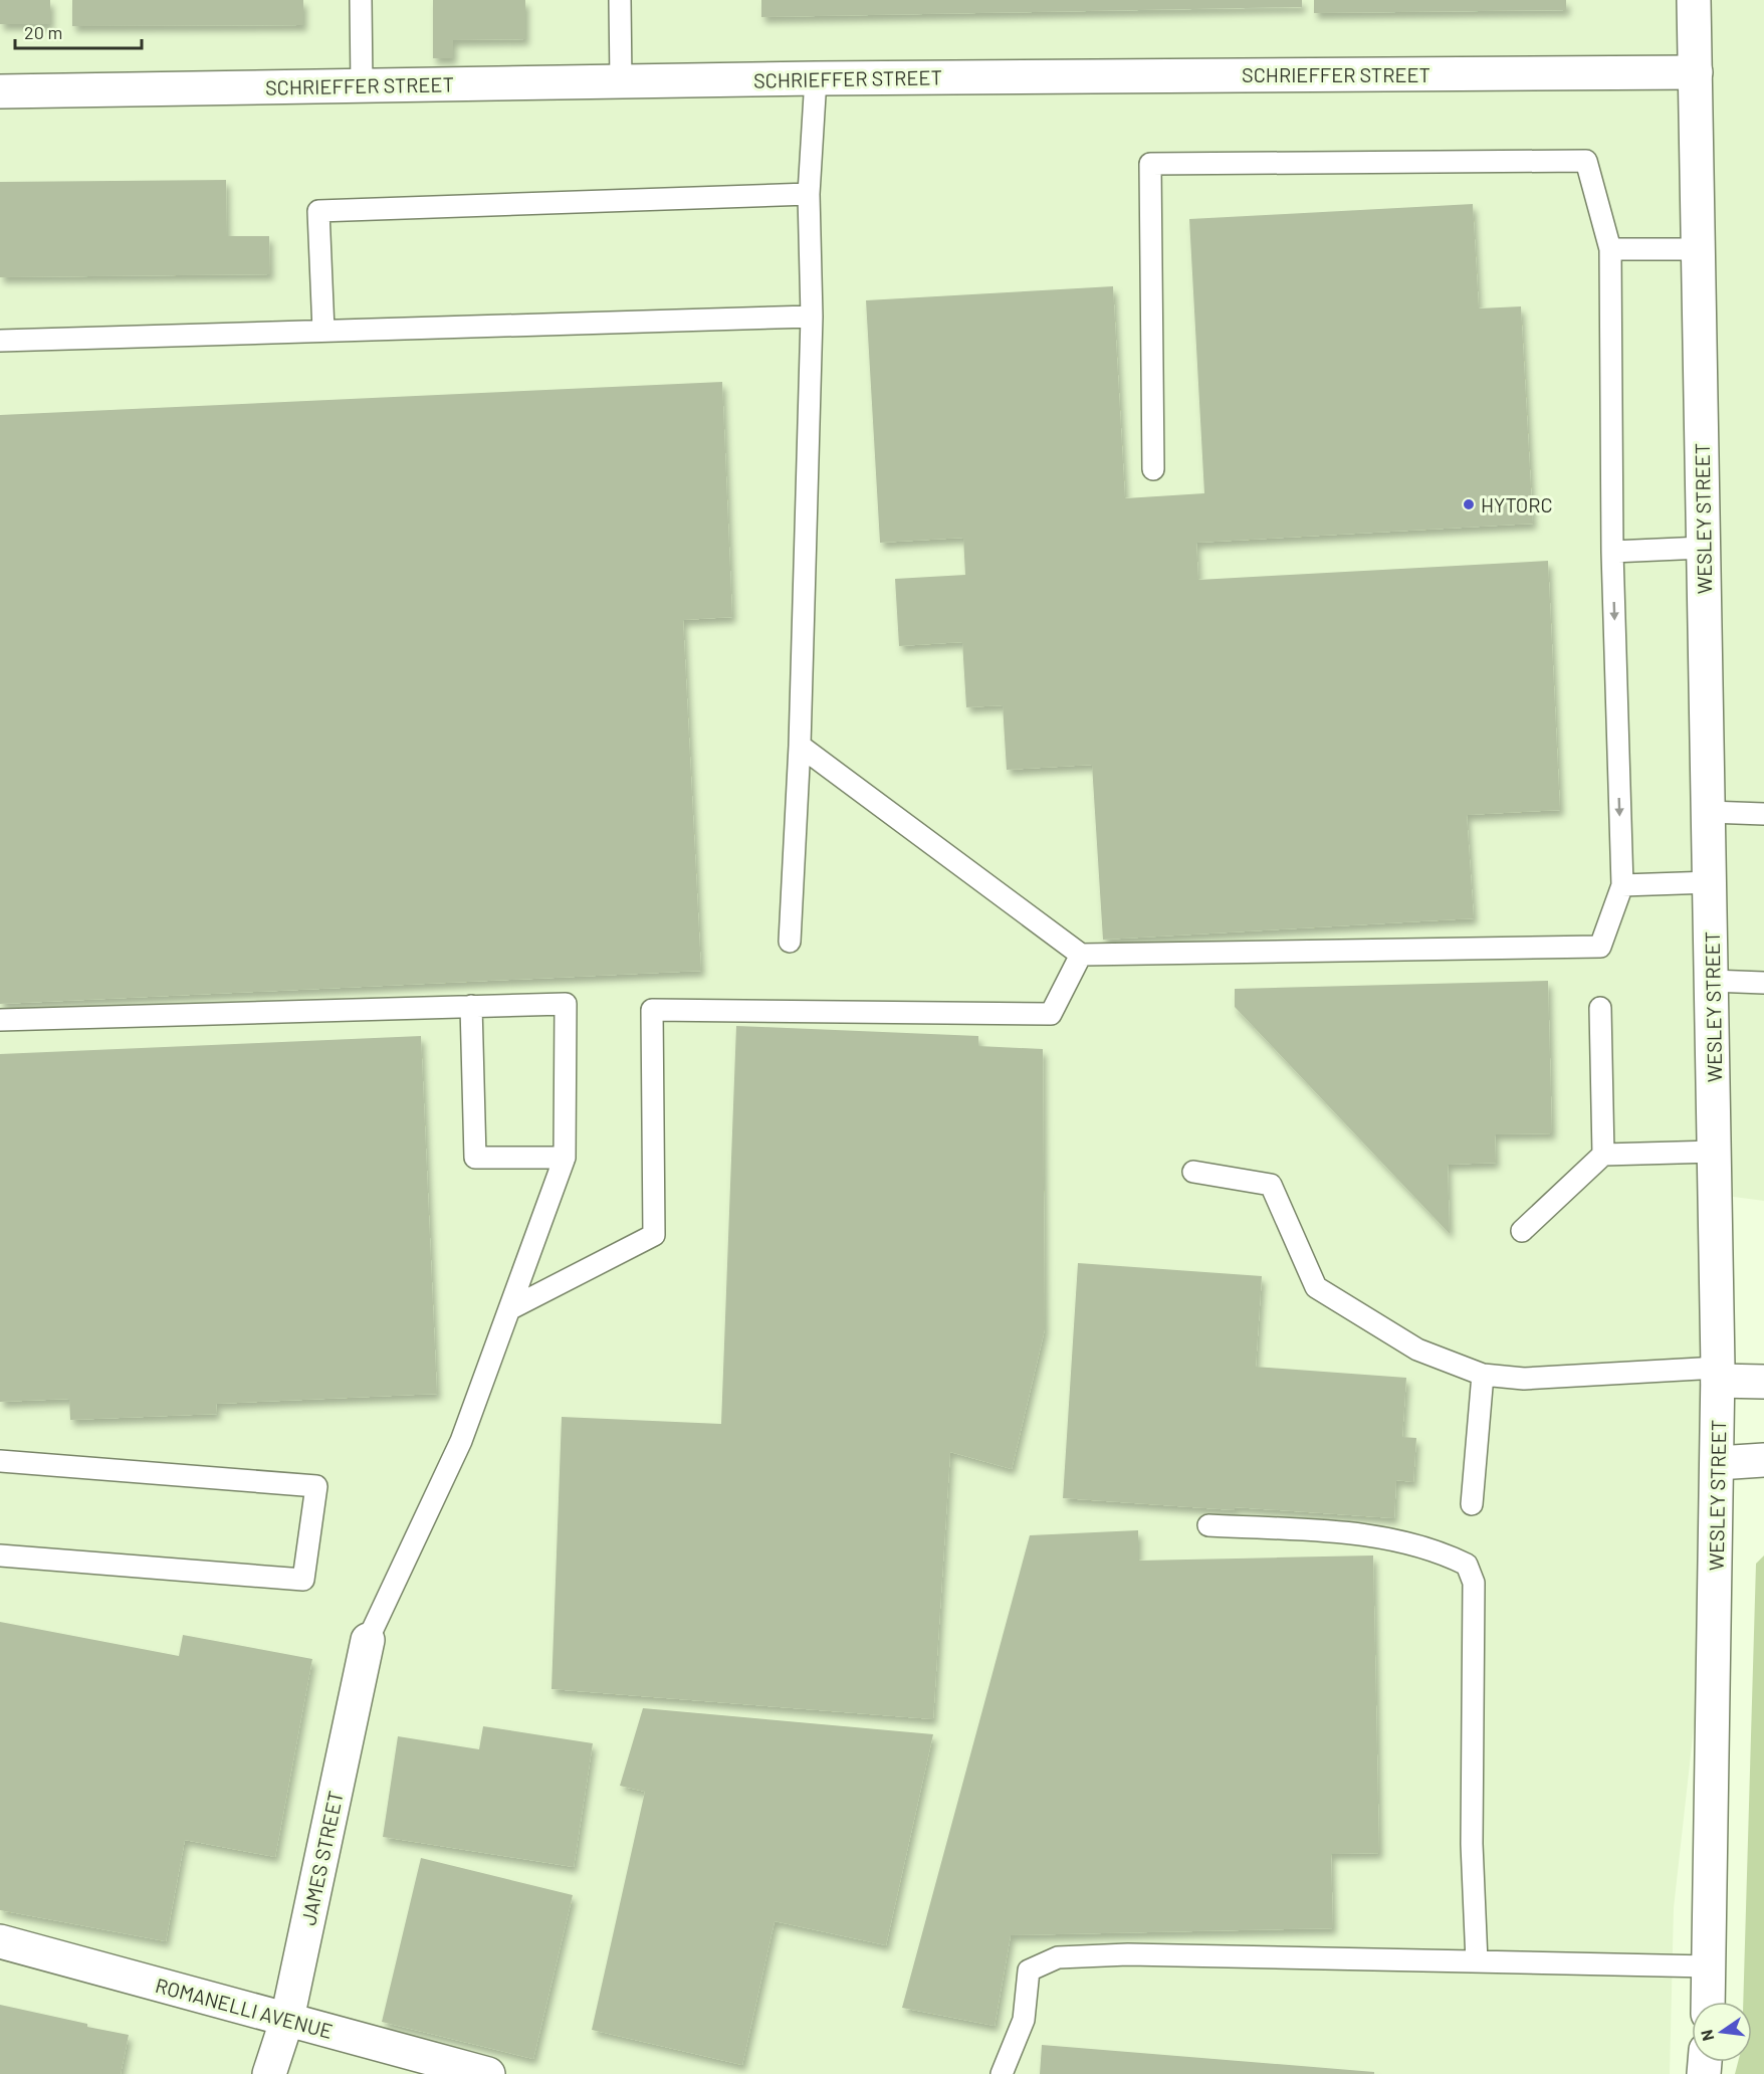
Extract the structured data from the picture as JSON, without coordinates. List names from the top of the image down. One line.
{"streets":{"main road":["SCHRIEFFER STREET","WESLEY STREET","JAMES STREET","ROMANELLI AVENUE"]},"crossings":[["SCHRIEFFER STREET","WESLEY STREET"],["JAMES STREET","ROMANELLI AVENUE"]],"places":["HYTORC"],"scale_bar":"20 m","north":"left"}
